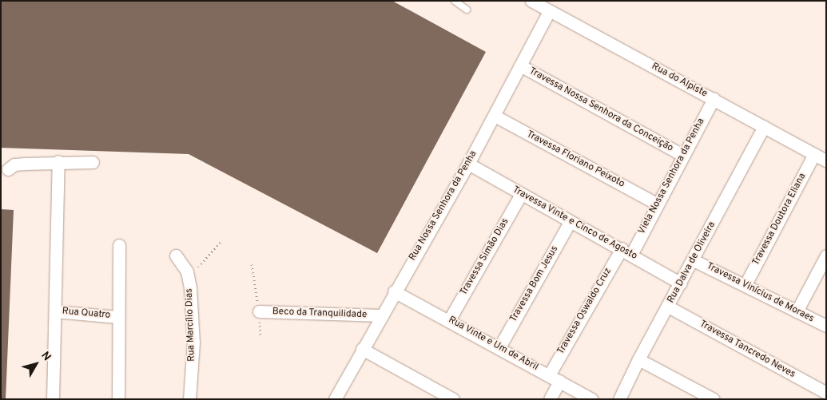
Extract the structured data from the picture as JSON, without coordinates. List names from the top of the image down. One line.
{"streets":{"street":["Rua do Alpiste","Travessa Nossa Senhora da Conceição","Travessa Floriano Peixoto","Viela Nossa Senhora da Penha","Rua Nossa Senhora da Penha","Travessa Doutora Eliana","Travessa Vinte e Cinco de Agosto","Travessa Simão Dias","Rua Dalva de Oliveira","Travessa Bom Jesus","Travessa Vinícius de Moraes","Travessa Oswaldo Cruz","Rua Quatro","Beco da Tranquilidade","Rua Marcílio Dias","Rua Vinte e Um de Abril","Travessa Tancredo Neves"]},"crossings":[["Rua do Alpiste","Viela Nossa Senhora da Penha"],["Rua do Alpiste","Rua Nossa Senhora da Penha"],["Rua do Alpiste","Travessa Doutora Eliana"],["Rua do Alpiste","Rua Dalva de Oliveira"],["Travessa Nossa Senhora da Conceição","Viela Nossa Senhora da Penha"],["Travessa Nossa Senhora da Conceição","Rua Nossa Senhora da Penha"],["Travessa Floriano Peixoto","Viela Nossa Senhora da Penha"],["Travessa Floriano Peixoto","Rua Nossa Senhora da Penha"],["Viela Nossa Senhora da Penha","Travessa Vinte e Cinco de Agosto"],["Viela Nossa Senhora da Penha","Travessa Oswaldo Cruz"],["Rua Nossa Senhora da Penha","Travessa Vinte e Cinco de Agosto"],["Rua Nossa Senhora da Penha","Beco da Tranquilidade"],["Rua Nossa Senhora da Penha","Rua Vinte e Um de Abril"],["Travessa Doutora Eliana","Travessa Vinícius de Moraes"],["Travessa Vinte e Cinco de Agosto","Travessa Simão Dias"],["Travessa Vinte e Cinco de Agosto","Rua Dalva de Oliveira"],["Travessa Vinte e Cinco de Agosto","Travessa Bom Jesus"],["Travessa Vinte e Cinco de Agosto","Travessa Oswaldo Cruz"],["Travessa Simão Dias","Rua Vinte e Um de Abril"],["Rua Dalva de Oliveira","Travessa Vinícius de Moraes"],["Rua Dalva de Oliveira","Travessa Tancredo Neves"],["Travessa Bom Jesus","Rua Vinte e Um de Abril"],["Travessa Oswaldo Cruz","Rua Vinte e Um de Abril"]],"north":"top right"}
